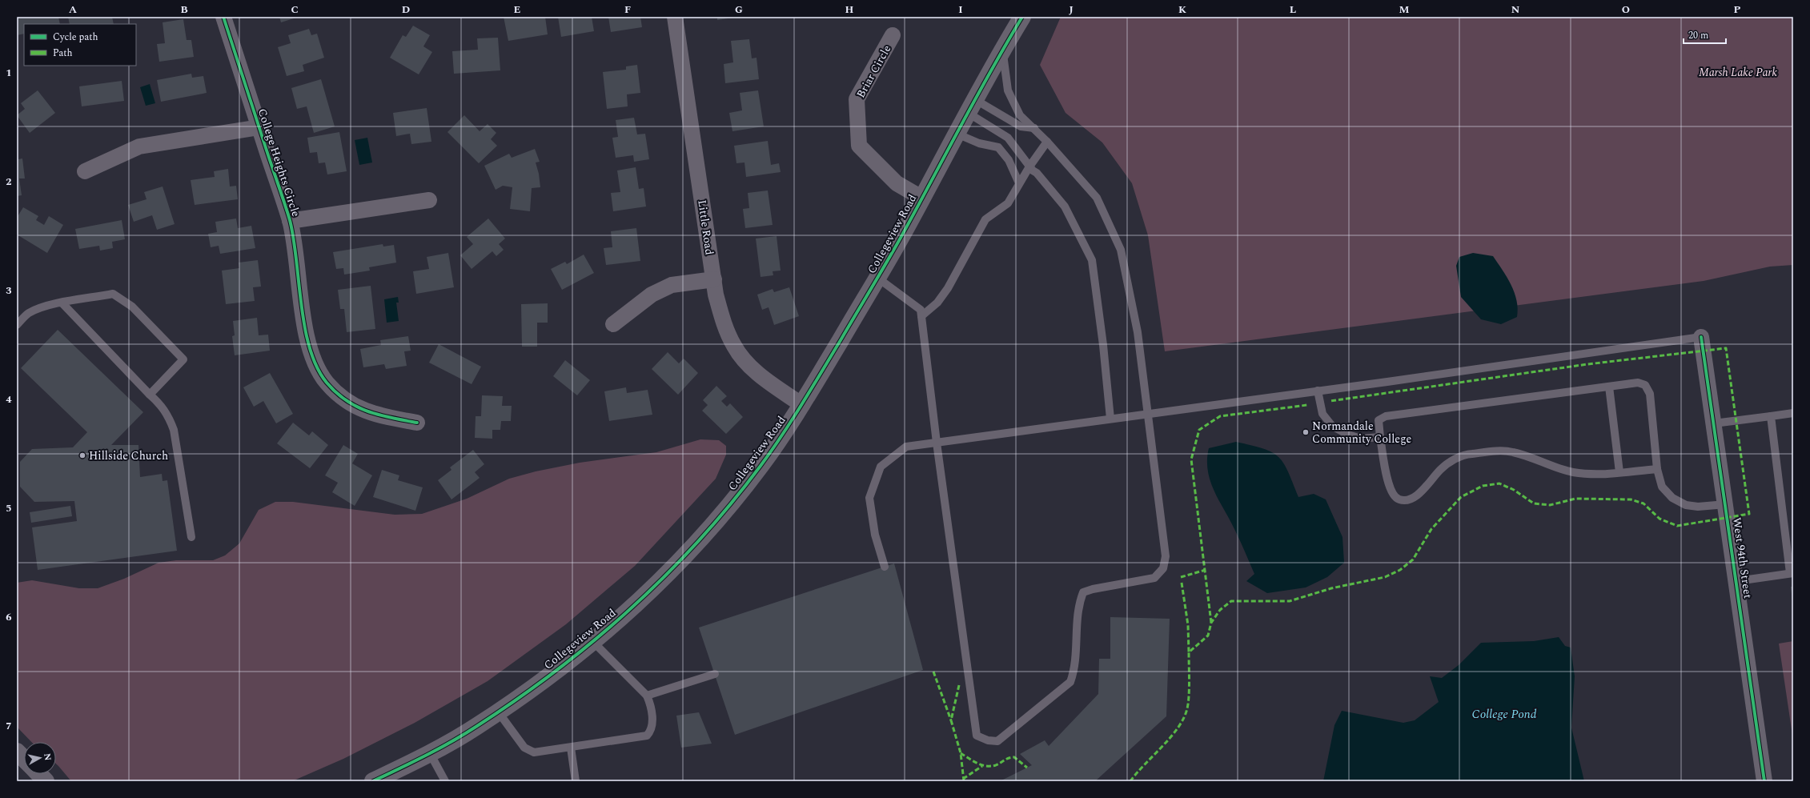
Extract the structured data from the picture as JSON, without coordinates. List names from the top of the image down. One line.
{"streets":{"street":["Briar Circle","College Heights Circle","Little Road","Collegeview Road","West 94th Street"]},"crossings":[["Briar Circle","Collegeview Road"],["Little Road","Collegeview Road"]],"water":["College Pond"],"parks":["Marsh Lake Park"],"places":["Normandale Community College","Hillside Church"],"legend":["Cycle path","Path"],"scale_bar":"20 m","north":"right","grid":{"columns":["A","B","C","D","E","F","G","H","I","J","K","L","M","N","O","P"],"rows":["1","2","3","4","5","6","7"]}}
